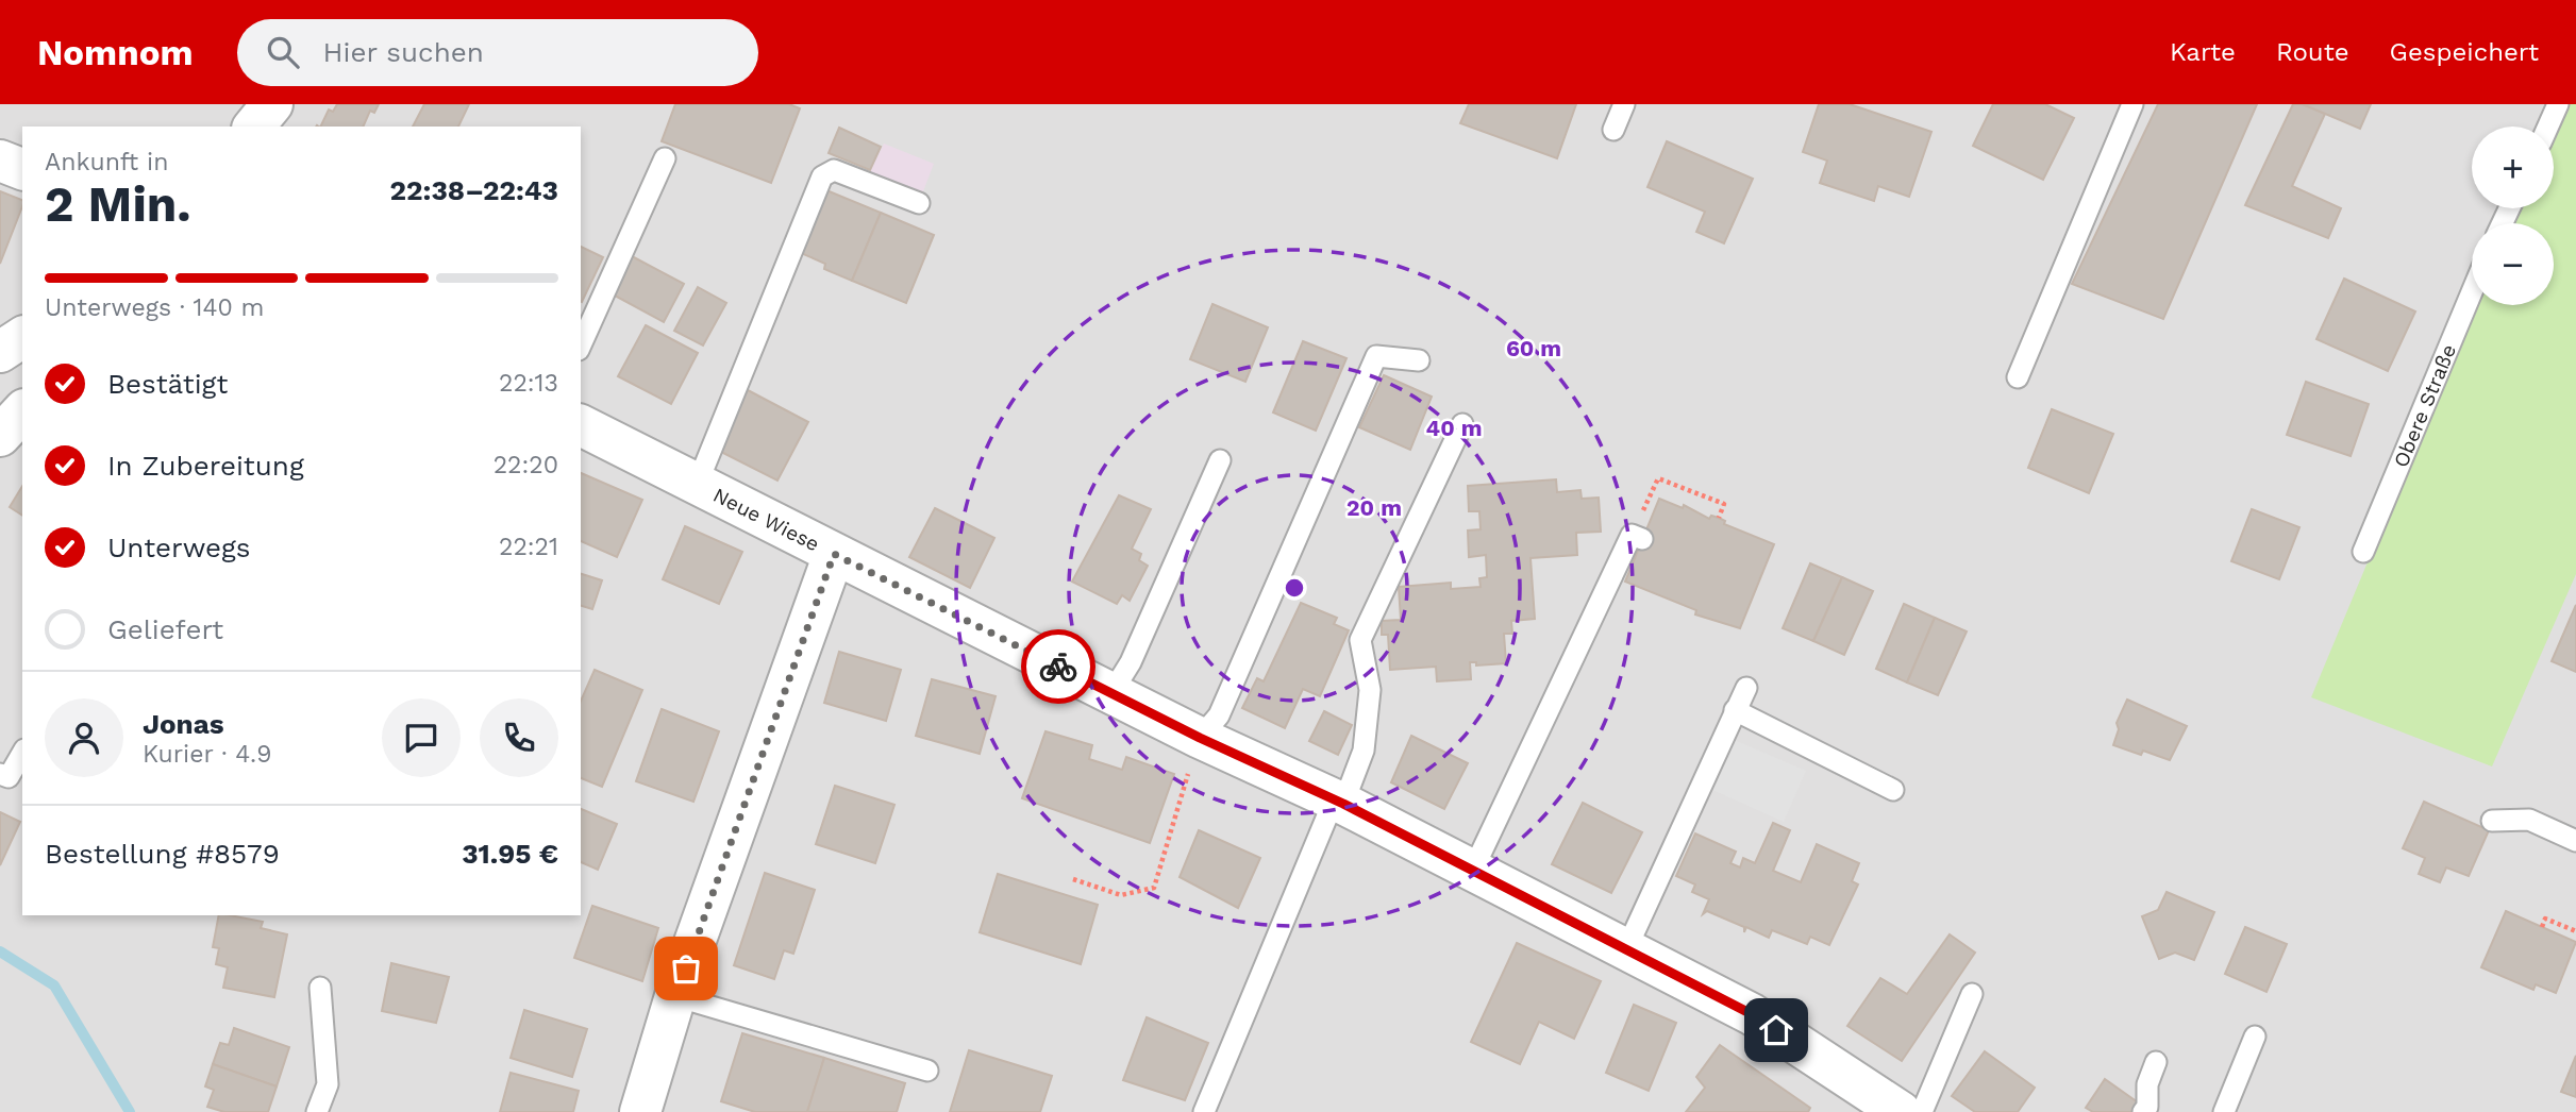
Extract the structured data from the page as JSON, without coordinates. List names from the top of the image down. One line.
{"streets":{"street":["Neue Wiese"],"lane":["Obere Straße"]},"page":{"header":"Nomnom","search":"Hier suchen","nav":["Karte","Route","Gespeichert"],"map_buttons":["+","−"],"heading":["2 Min.","Ankunft in","22:38–22:43"],"panel":["Jonas","Kurier · 4.9","Bestellung #8579","31.95 €"],"bar":"Unterwegs · 140 m","list":[["Bestätigt","22:13"],["In Zubereitung","22:20"],["Unterwegs","22:21"],"Geliefert"]},"rings":["60 m","40 m","20 m"]}
